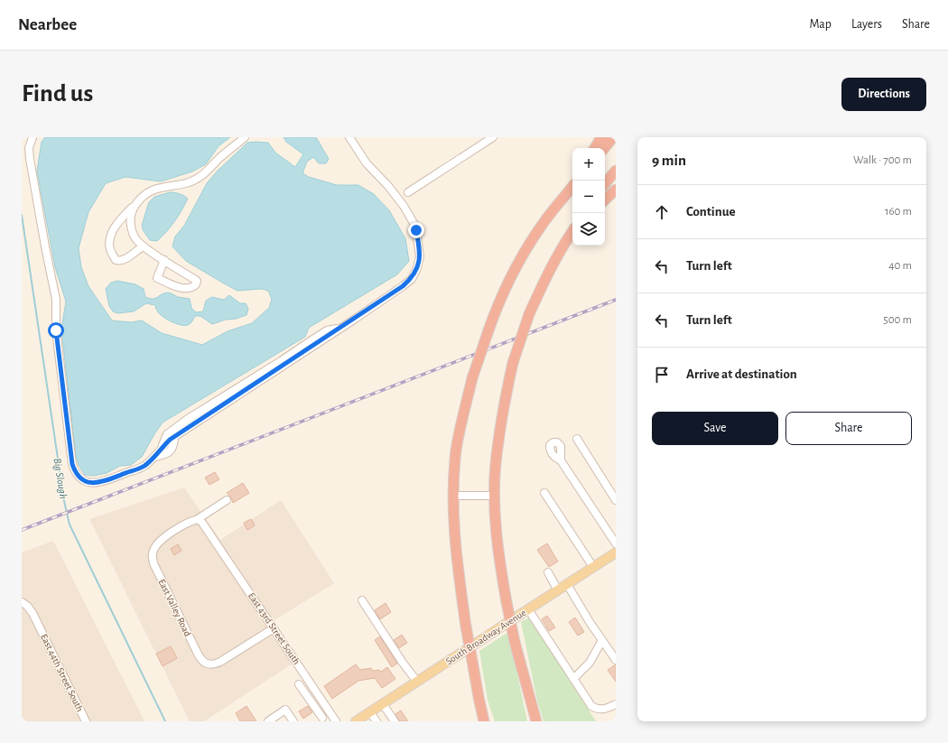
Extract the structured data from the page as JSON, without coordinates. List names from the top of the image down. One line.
{"streets":{"main road":["South Broadway Avenue"],"street":["East Valley Road","East 43rd Street South","East 44th Street South"]},"crossings":[["East Valley Road","East 43rd Street South"]],"water":["Big Slough"],"page":{"header":"Nearbee","nav":["Map","Layers","Share"],"buttons":["Directions",["Save","Share"]],"title":"Find us","heading":["9 min","Walk · 700 m"],"map_buttons":["+","−"],"list":[["Continue","160 m"],["Turn left","40 m"],["Turn left","500 m"],"Arrive at destination"]}}
